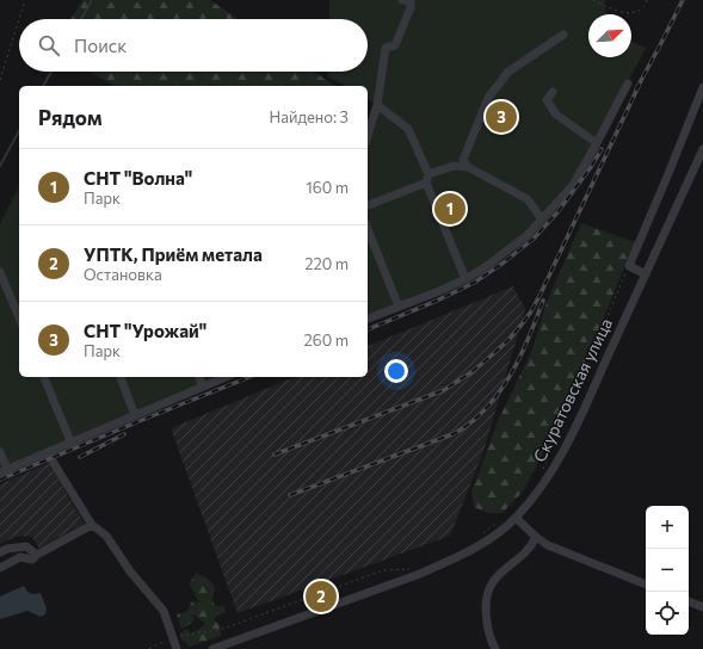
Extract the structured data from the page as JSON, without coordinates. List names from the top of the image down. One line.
{"streets":{"street":["Скуратовская улица"]},"north":"top right","page":{"search":"Поиск","heading":["Рядом","Найдено: 3"],"pins":["3","1","2"],"list":[{"mark":"1","name":"СНТ \"Волна\"","note":"Парк","value":"160 m"},{"mark":"2","name":"УПТК, Приём метала","note":"Остановка","value":"220 m"},{"mark":"3","name":"СНТ \"Урожай\"","note":"Парк","value":"260 m"}],"map_buttons":["+","−"]}}
